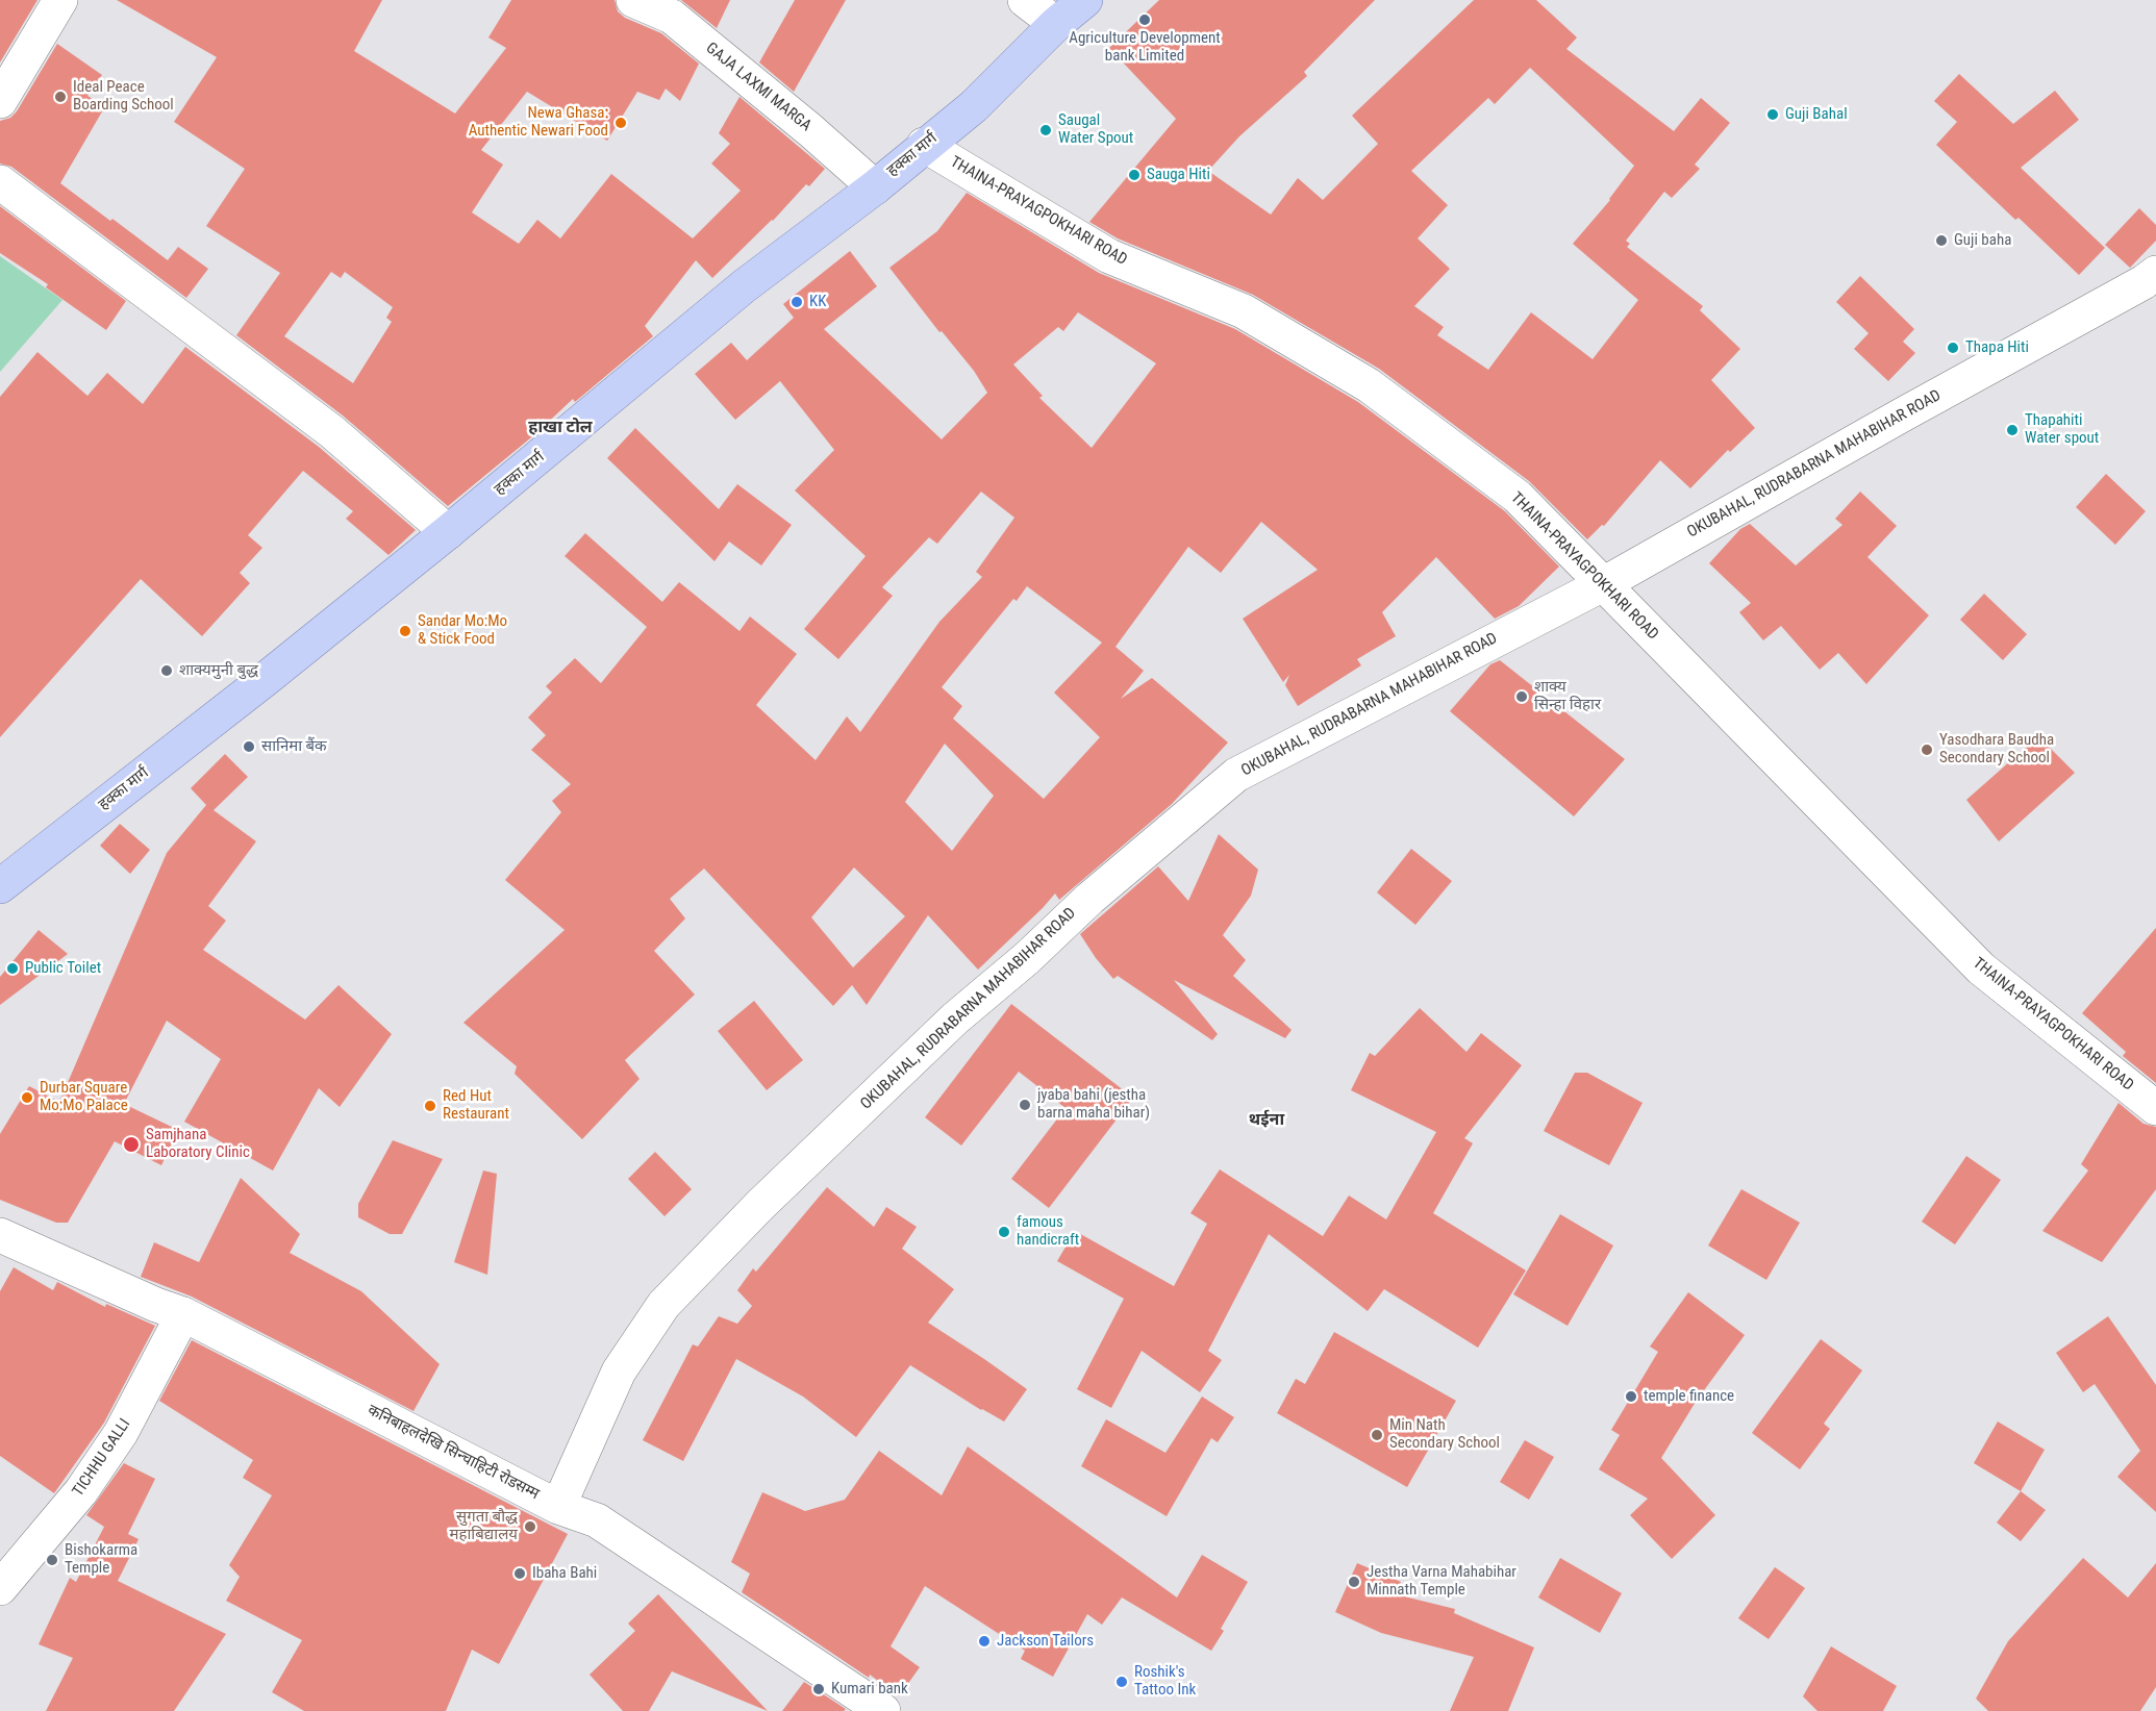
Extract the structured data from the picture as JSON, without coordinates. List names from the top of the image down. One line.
{"streets":{"main road":["हक्का मार्ग"],"street":["GAJA LAXMI MARGA","THAINA-PRAYAGPOKHARI ROAD","OKUBAHAL, RUDRABARNA MAHABIHAR ROAD","कनिबाहलदेखि सिन्चाहिटी रोडसम्म","TICHHU GALLI"]},"crossings":[["GAJA LAXMI MARGA","हक्का मार्ग"],["हक्का मार्ग","THAINA-PRAYAGPOKHARI ROAD"],["THAINA-PRAYAGPOKHARI ROAD","OKUBAHAL, RUDRABARNA MAHABIHAR ROAD"],["OKUBAHAL, RUDRABARNA MAHABIHAR ROAD","कनिबाहलदेखि सिन्चाहिटी रोडसम्म"],["कनिबाहलदेखि सिन्चाहिटी रोडसम्म","TICHHU GALLI"]],"districts":["हाखा टोल","थईना"],"places":["Agriculture Development bank Limited","Ideal Peace Boarding School","Guji Bahal","Newa Ghasa: Authentic Newari Food","Saugal Water Spout","Sauga Hiti","Guji baha","KK","Thapa Hiti","Thapahiti Water spout","Sandar Mo:Mo & Stick Food","शाक्यमुनी बुद्ध","शाक्य सिन्हा विहार","सानिमा बैंक","Yasodhara Baudha Secondary School","Public Toilet","Durbar Square Mo:Mo Palace","jyaba bahi (jestha barna maha bihar)","Red Hut Restaurant","Samjhana Laboratory Clinic","famous handicraft","temple finance","Min Nath Secondary School","सुगता बौद्ध महाबिद्यालय","Bishokarma Temple","Ibaha Bahi","Jestha Varna Mahabihar Minnath Temple","Jackson Tailors","Roshik's Tattoo Ink","Kumari bank"]}
